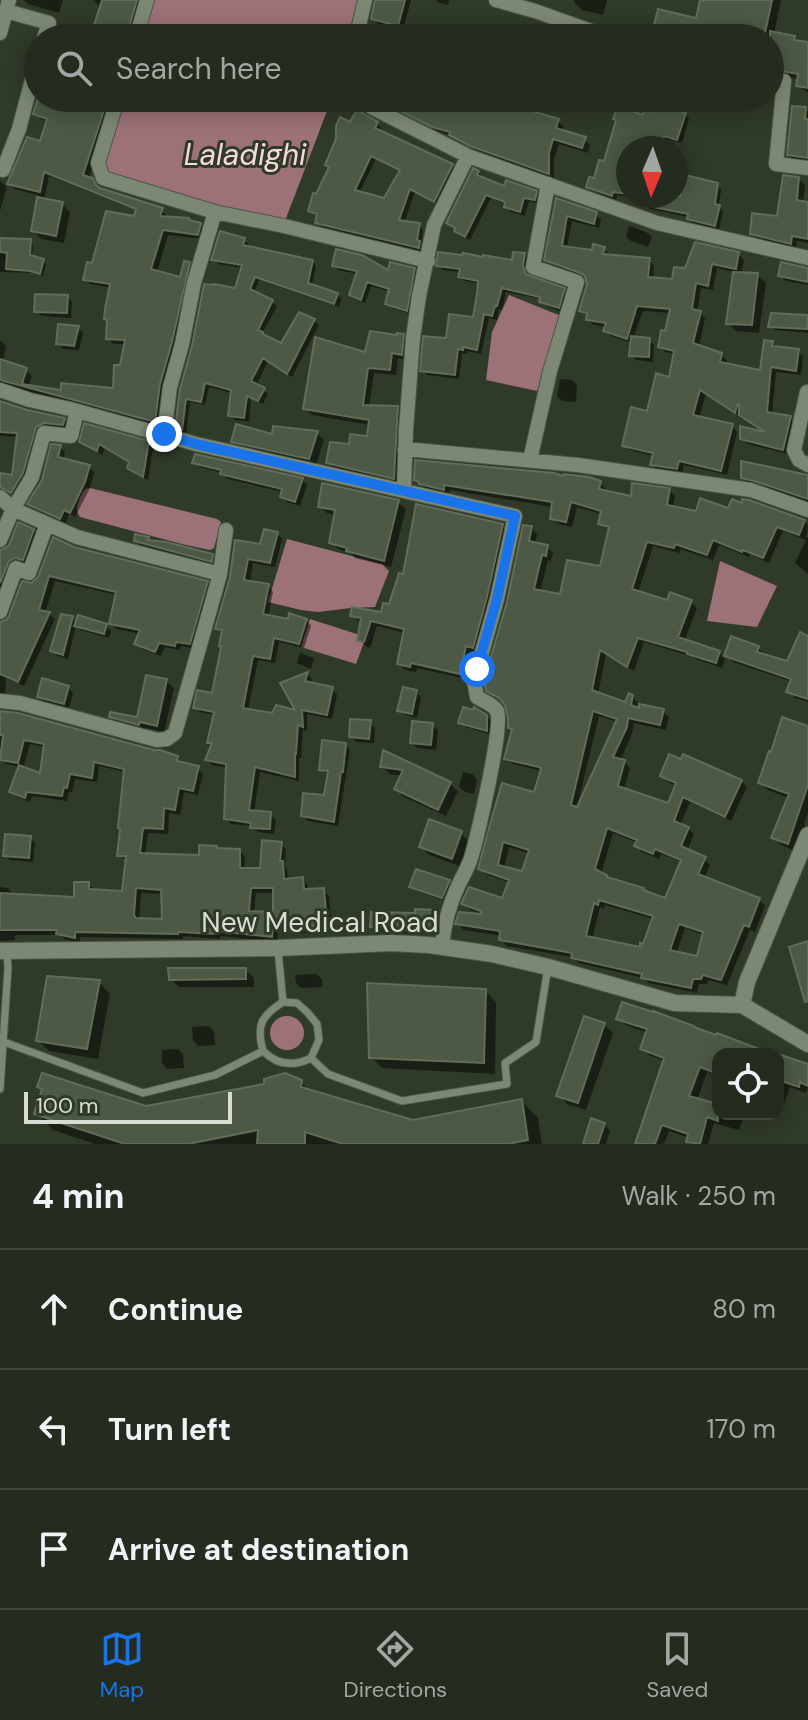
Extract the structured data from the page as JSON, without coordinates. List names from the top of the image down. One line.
{"streets":{"street":["New Medical Road"]},"water":["Laladighi"],"scale_bar":"100 m","north":"bottom","page":{"search":"Search here","scale":"100 m","heading":["4 min","Walk · 250 m"],"list":[["Continue","80 m"],["Turn left","170 m"],"Arrive at destination"],"nav":["Map","Directions","Saved"]}}
